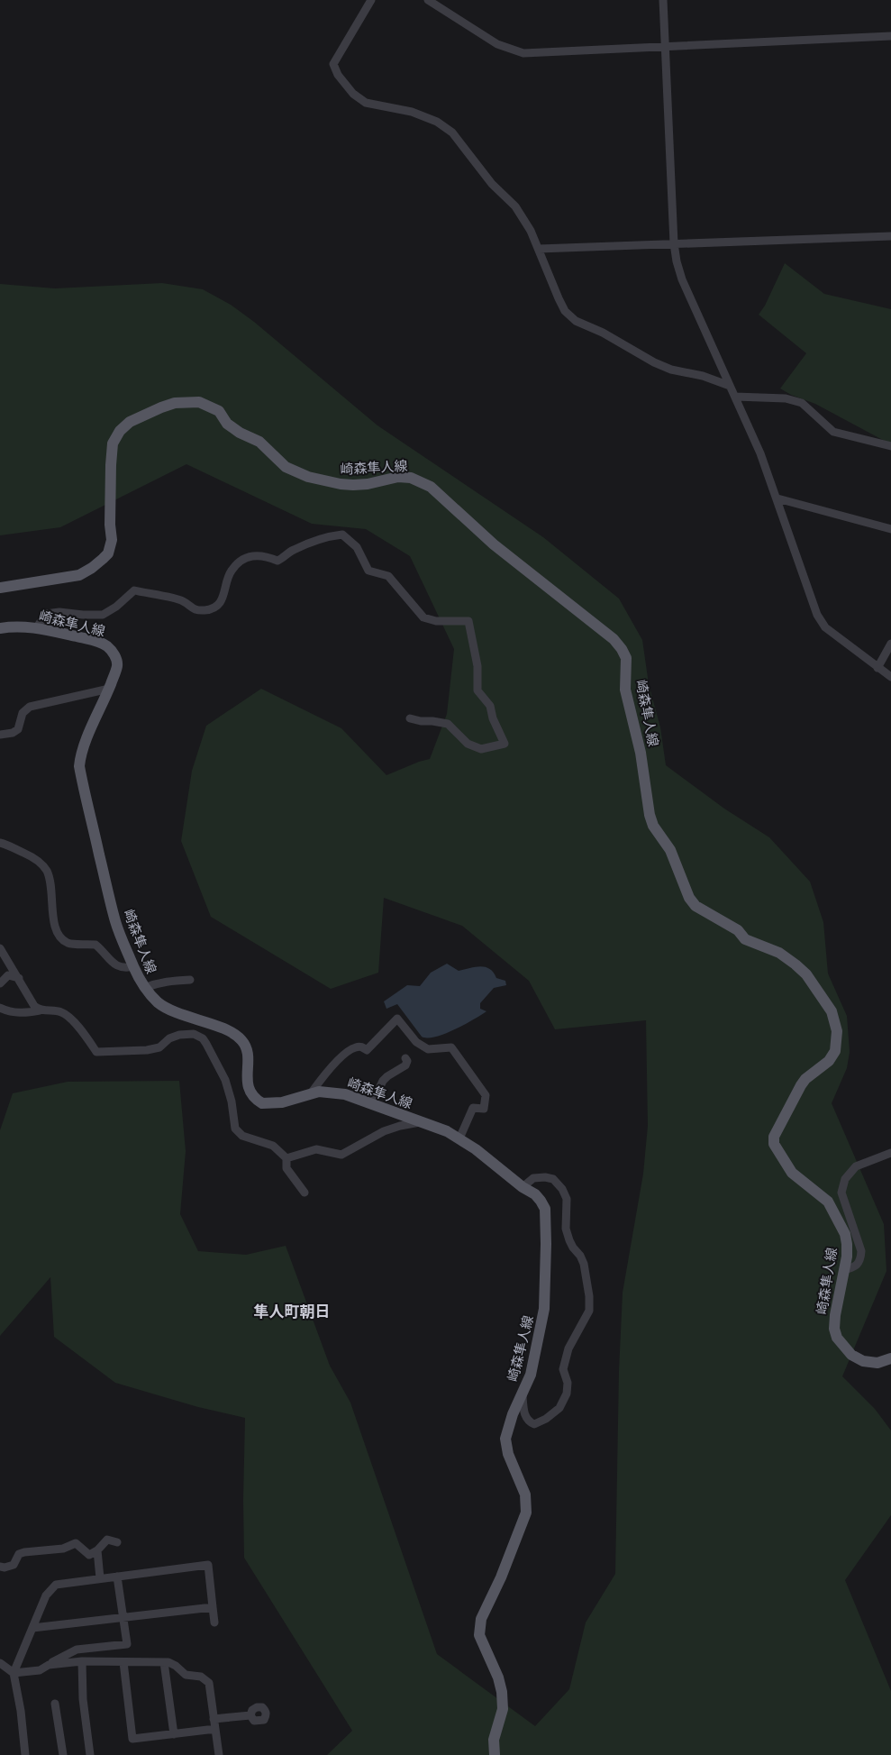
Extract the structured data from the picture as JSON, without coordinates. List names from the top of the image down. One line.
{"streets":{"main road":["崎森隼人線"]},"districts":["隼人町朝日"]}
